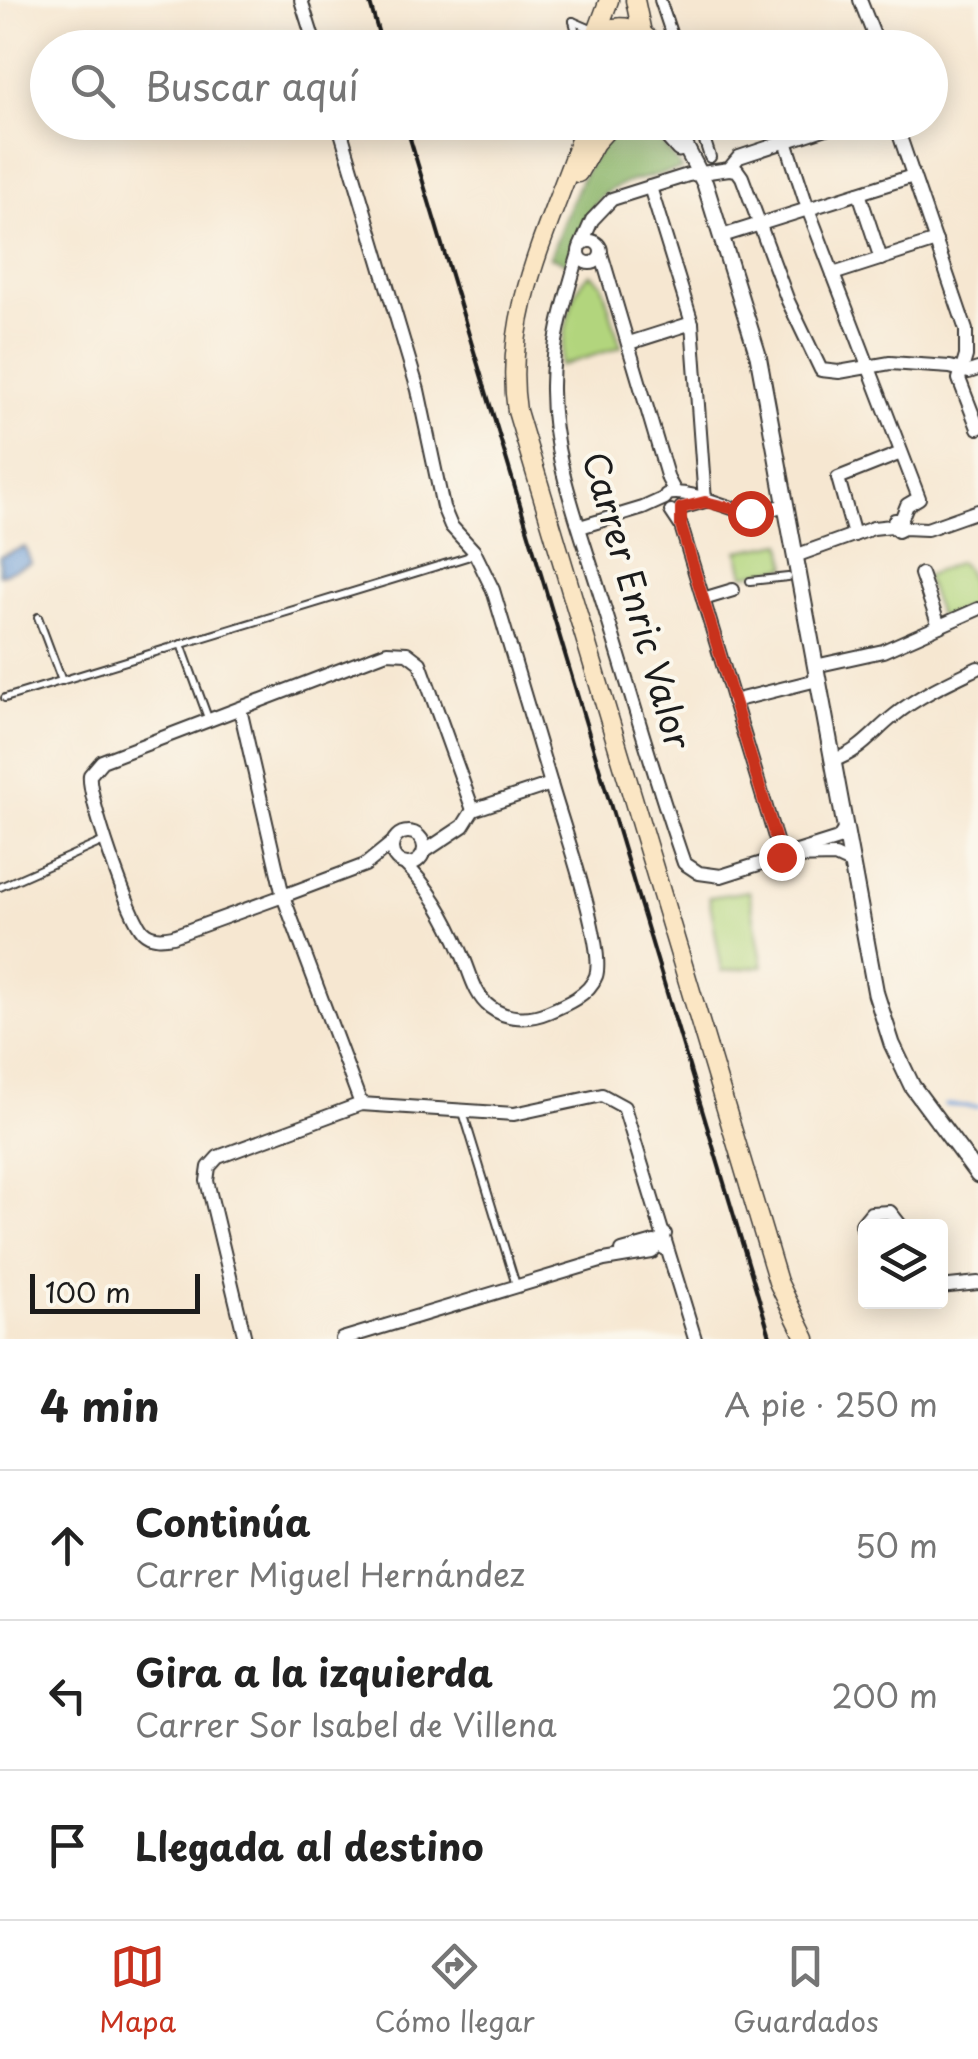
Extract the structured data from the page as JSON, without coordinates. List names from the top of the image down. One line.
{"streets":{"street":["Carrer Enric Valor"]},"scale_bar":"100 m","page":{"search":"Buscar aquí","scale":"100 m","heading":["4 min","A pie · 250 m"],"list":[["Continúa","Carrer Miguel Hernández","50 m"],["Gira a la izquierda","Carrer Sor Isabel de Villena","200 m"],"Llegada al destino"],"nav":["Mapa","Cómo llegar","Guardados"]}}
